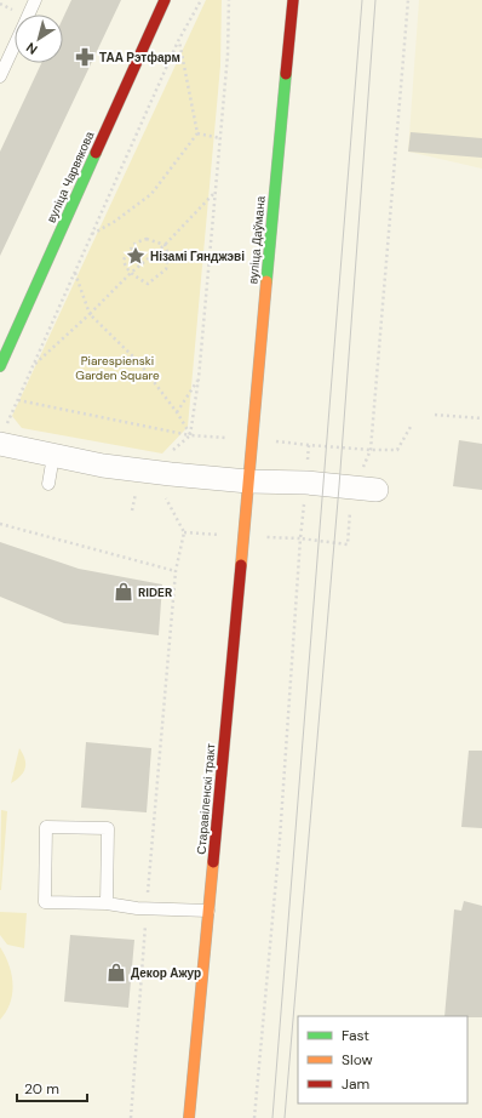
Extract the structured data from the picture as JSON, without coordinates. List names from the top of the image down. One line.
{"streets":{"main road":["вуліца Чарвякова","вуліца Даўмана","Старавіленскі тракт"]},"crossings":[["вуліца Даўмана","Старавіленскі тракт"]],"parks":["Piarespienski Garden Square"],"places":{"pharmacy":["ТАА Рэтфарм"],"place":["Нізамі Гянджэві"],"shop":["RIDER","Декор Ажур"]},"legend":["Fast","Slow","Jam"],"scale_bar":"20 m","north":"bottom left"}
